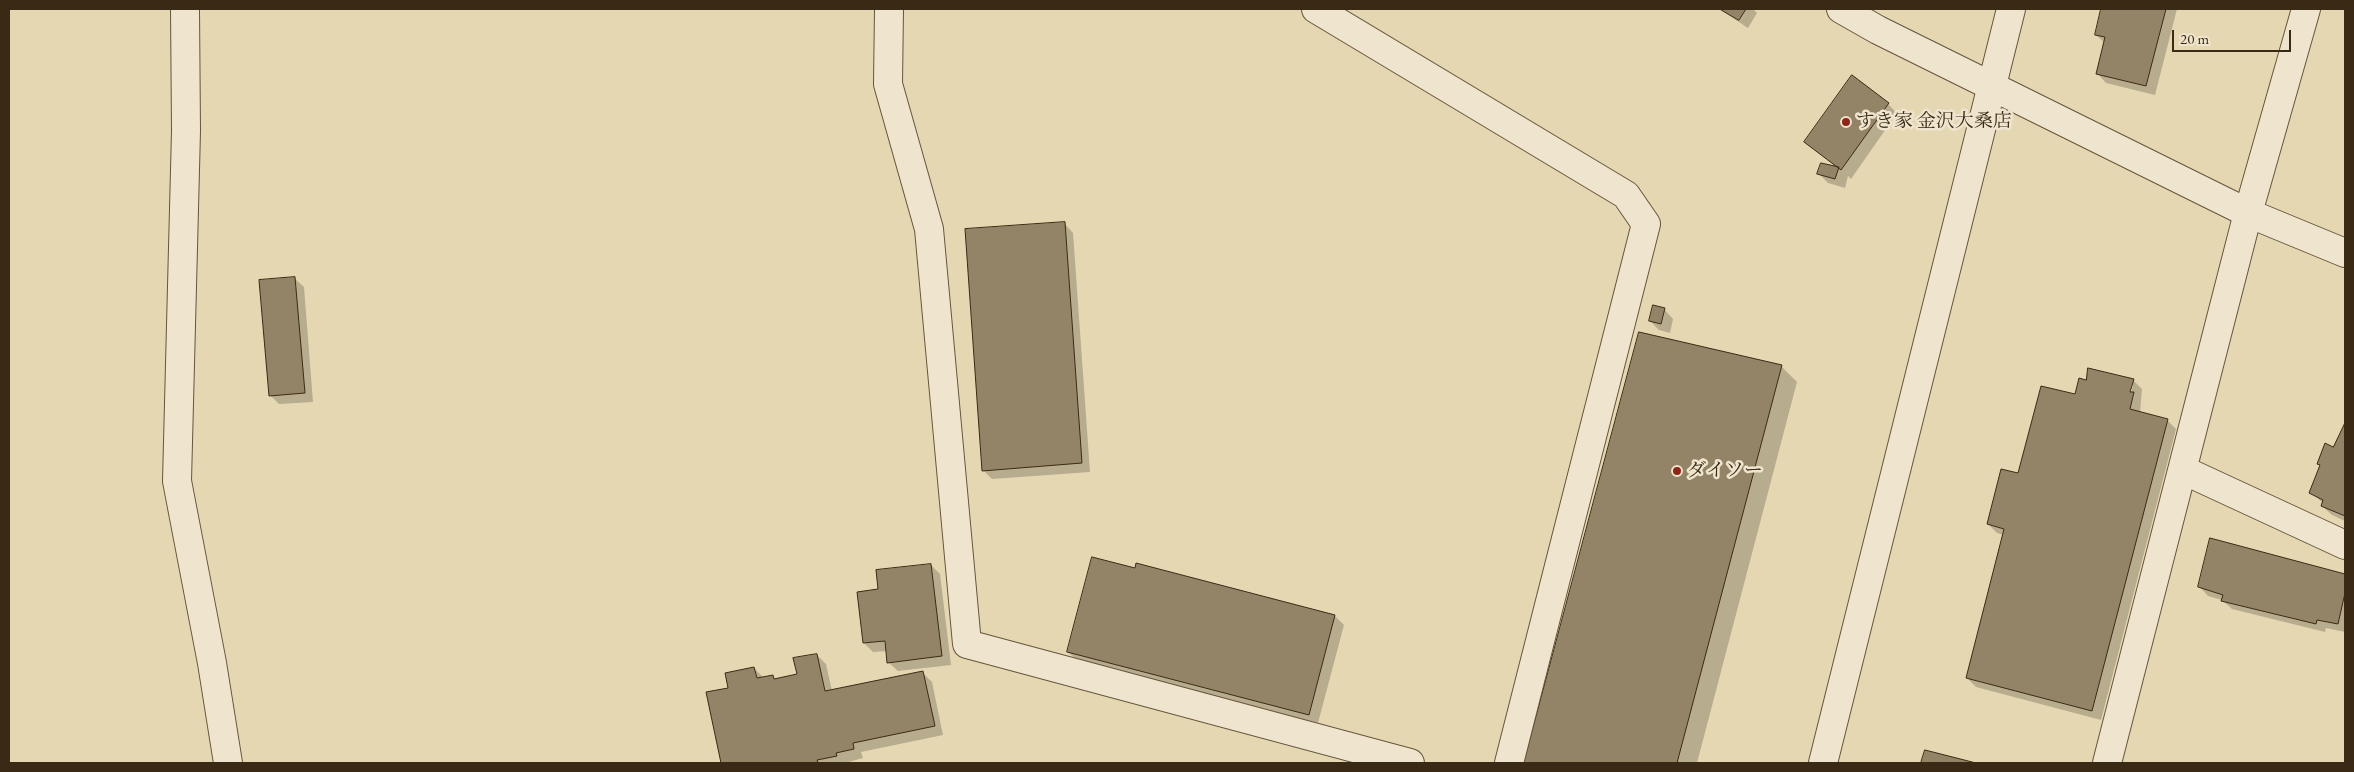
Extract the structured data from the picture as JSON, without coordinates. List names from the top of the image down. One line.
{"places":["すき家 金沢大桑店","ダイソー"],"scale_bar":"20 m"}
